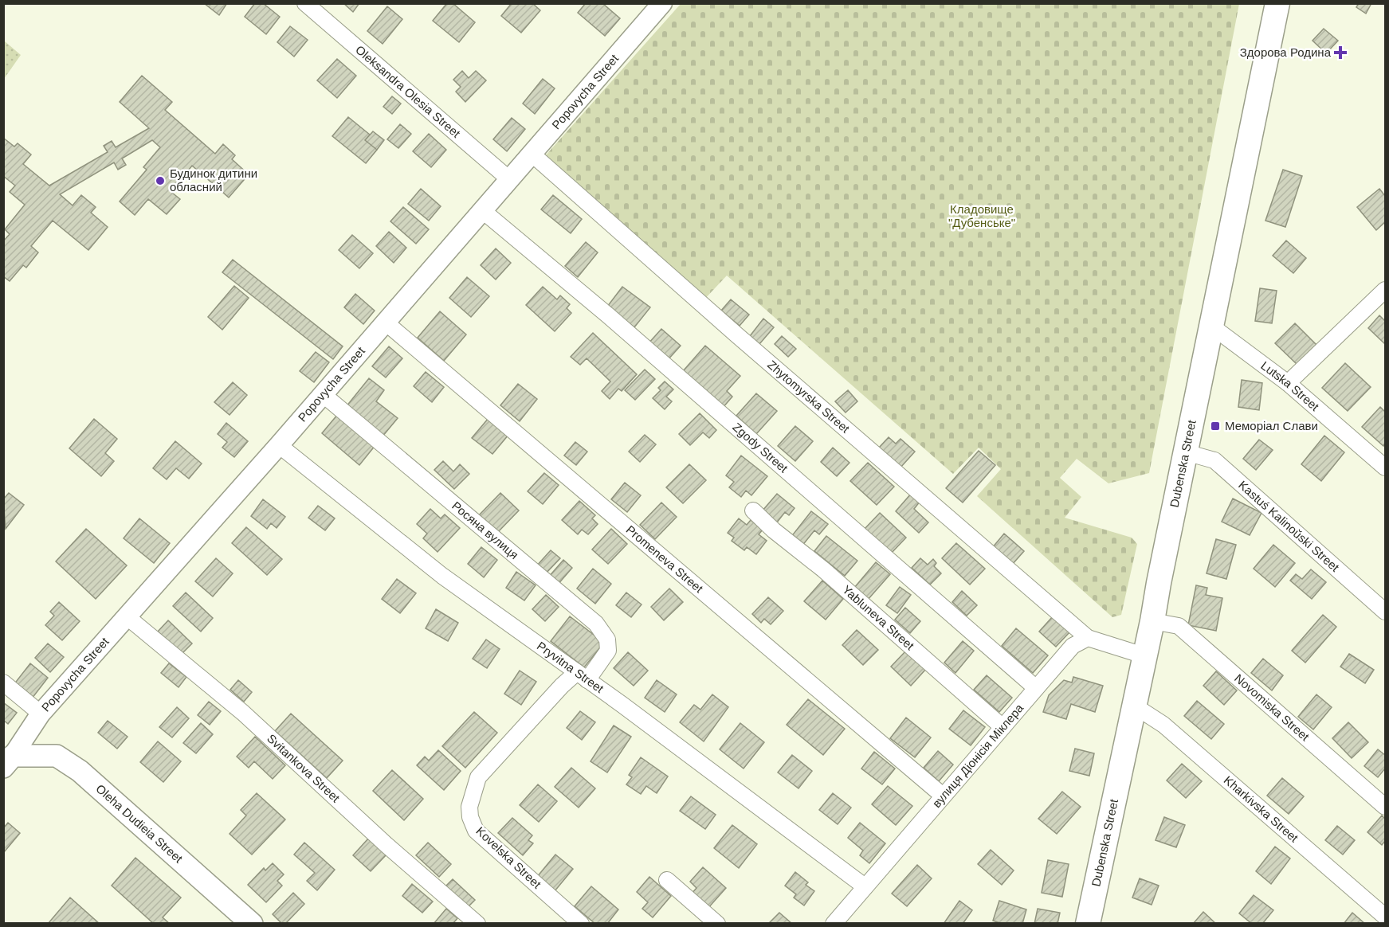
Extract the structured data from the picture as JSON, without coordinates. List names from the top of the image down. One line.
{"streets":{"main road":["Dubenska Street","Oleha Dudieia Street"],"street":["Oleksandra Olesia Street","Popovycha Street","Lutska Street","Zhytomyrska Street","Zgody Street","Kastuś Kalinoŭski Street","Росяна вулиця","Promeneva Street","Yabluneva Street","Pryvitna Street","Novomiska Street","вулиця Діонісія Міклера","Svitankova Street","Kharkivska Street","Kovelska Street"]},"crossings":[["Oleksandra Olesia Street","Popovycha Street"],["Popovycha Street","Zhytomyrska Street"],["Popovycha Street","Zgody Street"],["Popovycha Street","Росяна вулиця"],["Popovycha Street","Promeneva Street"],["Popovycha Street","Pryvitna Street"],["Popovycha Street","Svitankova Street"],["Popovycha Street","Oleha Dudieia Street"],["Lutska Street","Dubenska Street"],["Zhytomyrska Street","вулиця Діонісія Міклера"],["Zgody Street","вулиця Діонісія Міклера"],["Dubenska Street","Kastuś Kalinoŭski Street"],["Dubenska Street","Novomiska Street"],["Dubenska Street","Kharkivska Street"],["Росяна вулиця","Pryvitna Street"],["Росяна вулиця","Kovelska Street"],["Promeneva Street","вулиця Діонісія Міклера"],["Yabluneva Street","вулиця Діонісія Міклера"],["Pryvitna Street","вулиця Діонісія Міклера"],["Pryvitna Street","Kovelska Street"]],"parks":["Кладовище \"Дубенське\""],"places":{"health":["Здорова Родина"],"other":["Будинок дитини обласний"],"transit":["Меморіал Слави"]}}
